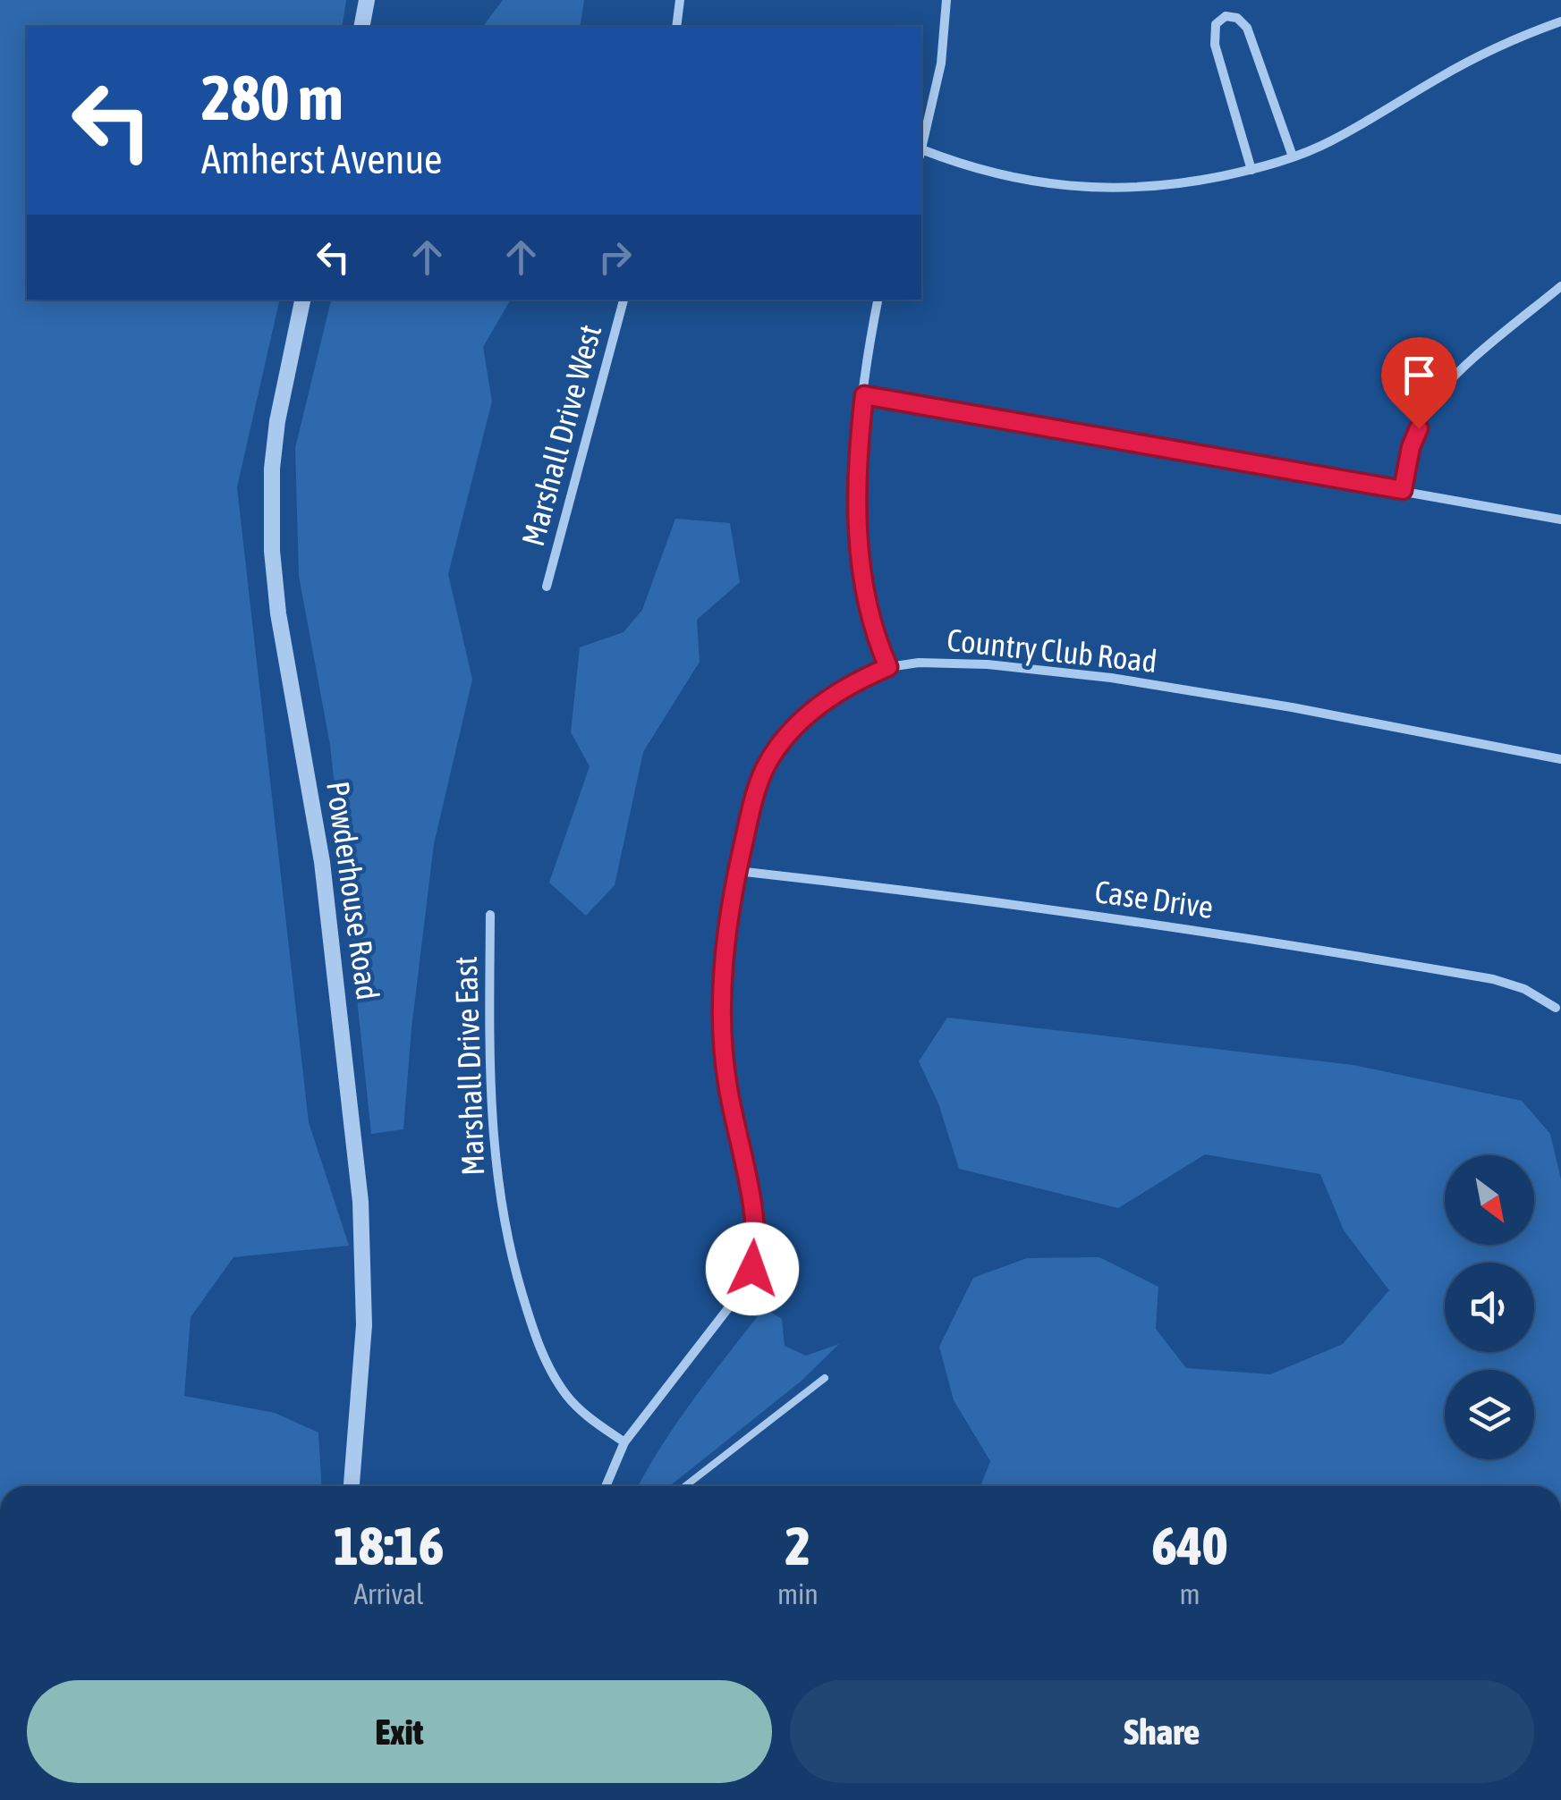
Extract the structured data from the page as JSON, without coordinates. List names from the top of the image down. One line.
{"streets":{"street":["Marshall Drive West","Country Club Road","Powderhouse Road","Case Drive","Marshall Drive East"]},"crossings":[["Country Club Road","Case Drive"],["Country Club Road","Marshall Drive East"]],"north":"bottom right","page":{"turn":["280 m","Amherst Avenue"],"eta":["18:16","Arrival","2","min","640","m"],"buttons":["Exit","Share"]}}
